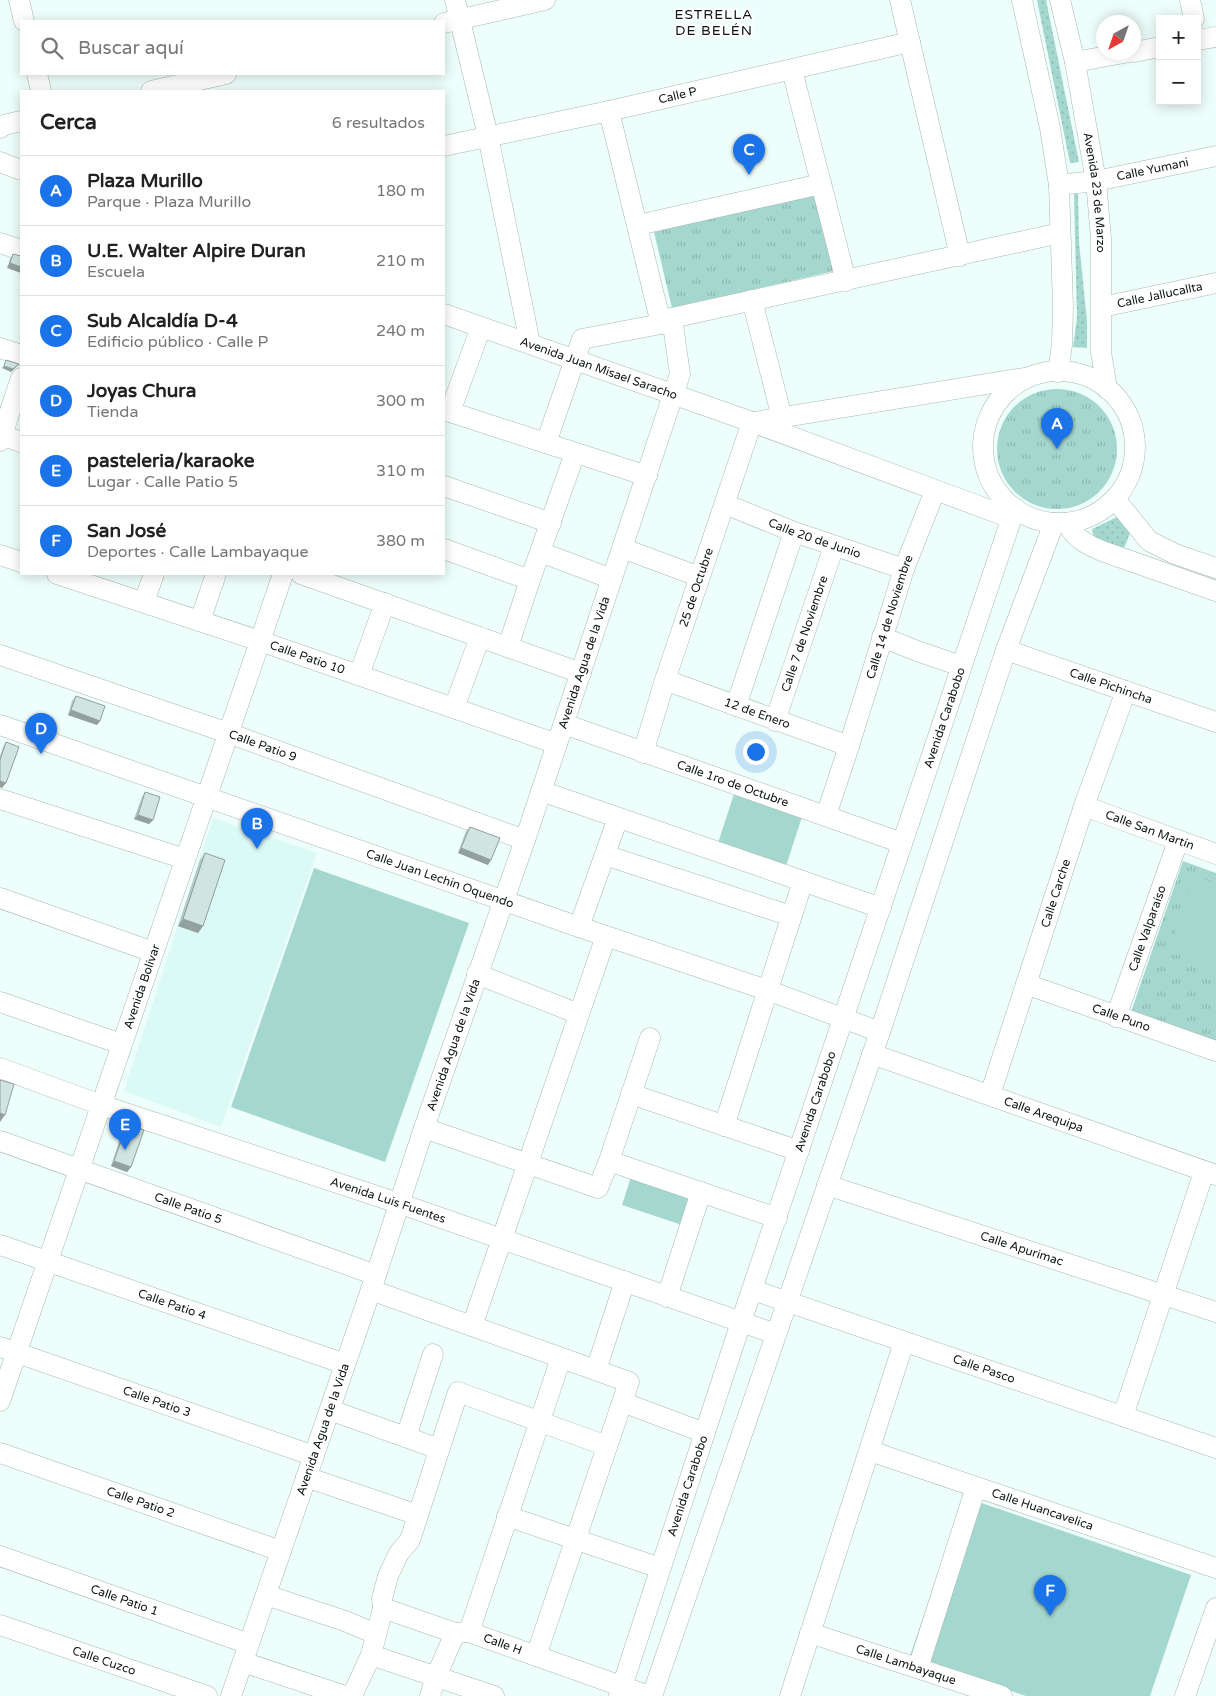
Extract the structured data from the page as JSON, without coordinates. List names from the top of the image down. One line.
{"streets":{"street":["Calle P","Calle Yumani","Avenida 23 de Marzo","Calle Jallucallta","Avenida Juan Misael Saracho","Calle 20 de Junio","25 de Octubre","Calle 14 de Noviembre","Calle 7 de Noviembre","Calle Patio 10","Avenida Agua de la Vida","Calle Pichincha","12 de Enero","Avenida Carabobo","Calle Patio 9","Calle 1ro de Octubre","Calle San Martín","Calle Juan Lechin Oquendo","Calle Carche","Calle Valparaíso","Avenida Bolívar","Calle Puno","Calle Arequipa","Avenida Luis Fuentes","Calle Patio 5","Calle Apurimac","Calle Patio 4","Calle Pasco","Calle Patio 3","Calle Patio 2","Calle Huancavelica","Calle Patio 1","Calle H","Calle Cuzco","Calle Lambayaque"]},"crossings":[["Calle P","Avenida Agua de la Vida"],["Calle Yumani","Avenida 23 de Marzo"],["Avenida 23 de Marzo","Calle Jallucallta"],["Avenida 23 de Marzo","Avenida Juan Misael Saracho"],["Avenida 23 de Marzo","Avenida Carabobo"],["Avenida Juan Misael Saracho","25 de Octubre"],["Avenida Juan Misael Saracho","Calle 14 de Noviembre"],["Avenida Juan Misael Saracho","Avenida Agua de la Vida"],["Avenida Juan Misael Saracho","Avenida Carabobo"],["Calle 20 de Junio","25 de Octubre"],["Calle 20 de Junio","Calle 14 de Noviembre"],["Calle 20 de Junio","Calle 7 de Noviembre"],["25 de Octubre","12 de Enero"],["25 de Octubre","Calle 1ro de Octubre"],["Calle 14 de Noviembre","12 de Enero"],["Calle 14 de Noviembre","Calle 1ro de Octubre"],["Calle 7 de Noviembre","12 de Enero"],["Calle Patio 10","Avenida Agua de la Vida"],["Calle Patio 10","Avenida Bolívar"],["Avenida Agua de la Vida","Calle Patio 9"],["Avenida Agua de la Vida","Calle 1ro de Octubre"],["Avenida Agua de la Vida","Calle Juan Lechin Oquendo"],["Avenida Agua de la Vida","Avenida Luis Fuentes"],["Avenida Agua de la Vida","Calle Patio 5"],["Avenida Agua de la Vida","Calle Patio 4"],["Avenida Agua de la Vida","Calle Patio 3"],["Avenida Agua de la Vida","Calle Patio 2"],["Avenida Agua de la Vida","Calle Patio 1"],["Calle Pichincha","Calle Carche"],["Avenida Carabobo","Calle 1ro de Octubre"],["Avenida Carabobo","Calle Juan Lechin Oquendo"],["Avenida Carabobo","Avenida Luis Fuentes"],["Avenida Carabobo","Calle Pasco"],["Avenida Carabobo","Calle H"],["Calle Patio 9","Avenida Bolívar"],["Calle San Martín","Calle Carche"],["Calle San Martín","Calle Valparaíso"],["Calle Juan Lechin Oquendo","Avenida Bolívar"],["Calle Carche","Calle Puno"],["Calle Carche","Calle Arequipa"],["Calle Valparaíso","Calle Puno"],["Avenida Bolívar","Avenida Luis Fuentes"],["Avenida Bolívar","Calle Patio 5"],["Avenida Bolívar","Calle Patio 4"],["Avenida Bolívar","Calle Patio 3"]],"districts":["ESTRELLA DE BELÉN"],"north":"bottom left","page":{"map_buttons":["+","−"],"search":"Buscar aquí","heading":["Cerca","6 resultados"],"pins":["C","A","D","B","E","F"],"list":[{"mark":"A","name":"Plaza Murillo","note":"Parque · Plaza Murillo","value":"180 m"},{"mark":"B","name":"U.E. Walter Alpire Duran","note":"Escuela","value":"210 m"},{"mark":"C","name":"Sub Alcaldía D-4","note":"Edificio público · Calle P","value":"240 m"},{"mark":"D","name":"Joyas Chura","note":"Tienda","value":"300 m"},{"mark":"E","name":"pasteleria/karaoke","note":"Lugar · Calle Patio 5","value":"310 m"},{"mark":"F","name":"San José","note":"Deportes · Calle Lambayaque","value":"380 m"}]}}
